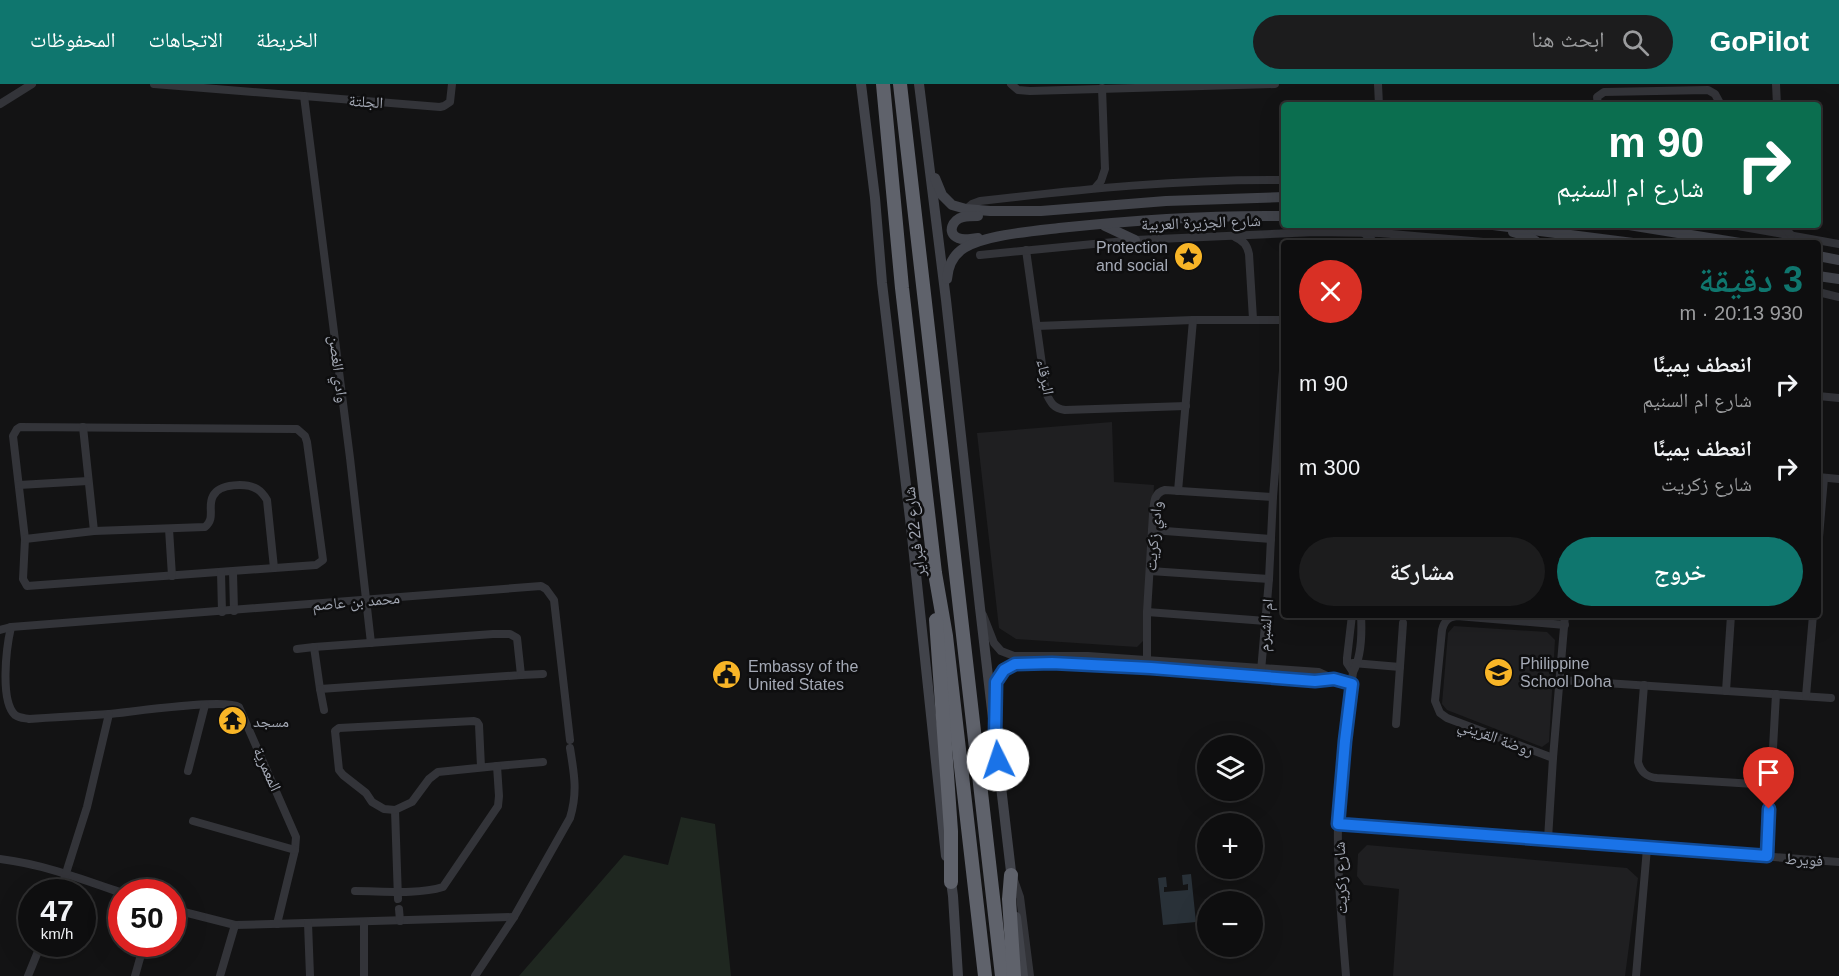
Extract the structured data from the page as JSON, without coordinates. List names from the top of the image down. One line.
{"streets":{"highway":["شارع 22 فبراير"],"main road":["شارع الجزيرة العربية"],"street":["الجلتة","وادي الغصن","البرقاء","وادي زكريت","محمد بن عاصم","ام الشبرم","روضة القريني","المعمرية","فويرط","شارع زكريت"]},"crossings":[["الجلتة","وادي الغصن"],["شارع الجزيرة العربية","البرقاء"],["وادي الغصن","محمد بن عاصم"],["وادي زكريت","ام الشبرم"],["محمد بن عاصم","المعمرية"],["فويرط","شارع زكريت"]],"places":{"place":["Protection and social"],"school or university":["Philippine School Doha"],"public building":["Embassy of the United States"],"temple":["مسجد"]},"page":{"header":"GoPilot","search":"ابحث هنا","nav":["الخريطة","الاتجاهات","المحفوظات"],"turn":["90 m","شارع ام السنيم"],"heading":["3 دقيقة","930 m · 20:13"],"list":[{"name":"انعطف يمينًا","note":"شارع ام السنيم","value":"90 m"},{"name":"انعطف يمينًا","note":"شارع زكريت","value":"300 m"}],"buttons":["خروج","مشاركة"],"map_buttons":["+","−"],"speed":"47 km/h","limit":"50"}}
